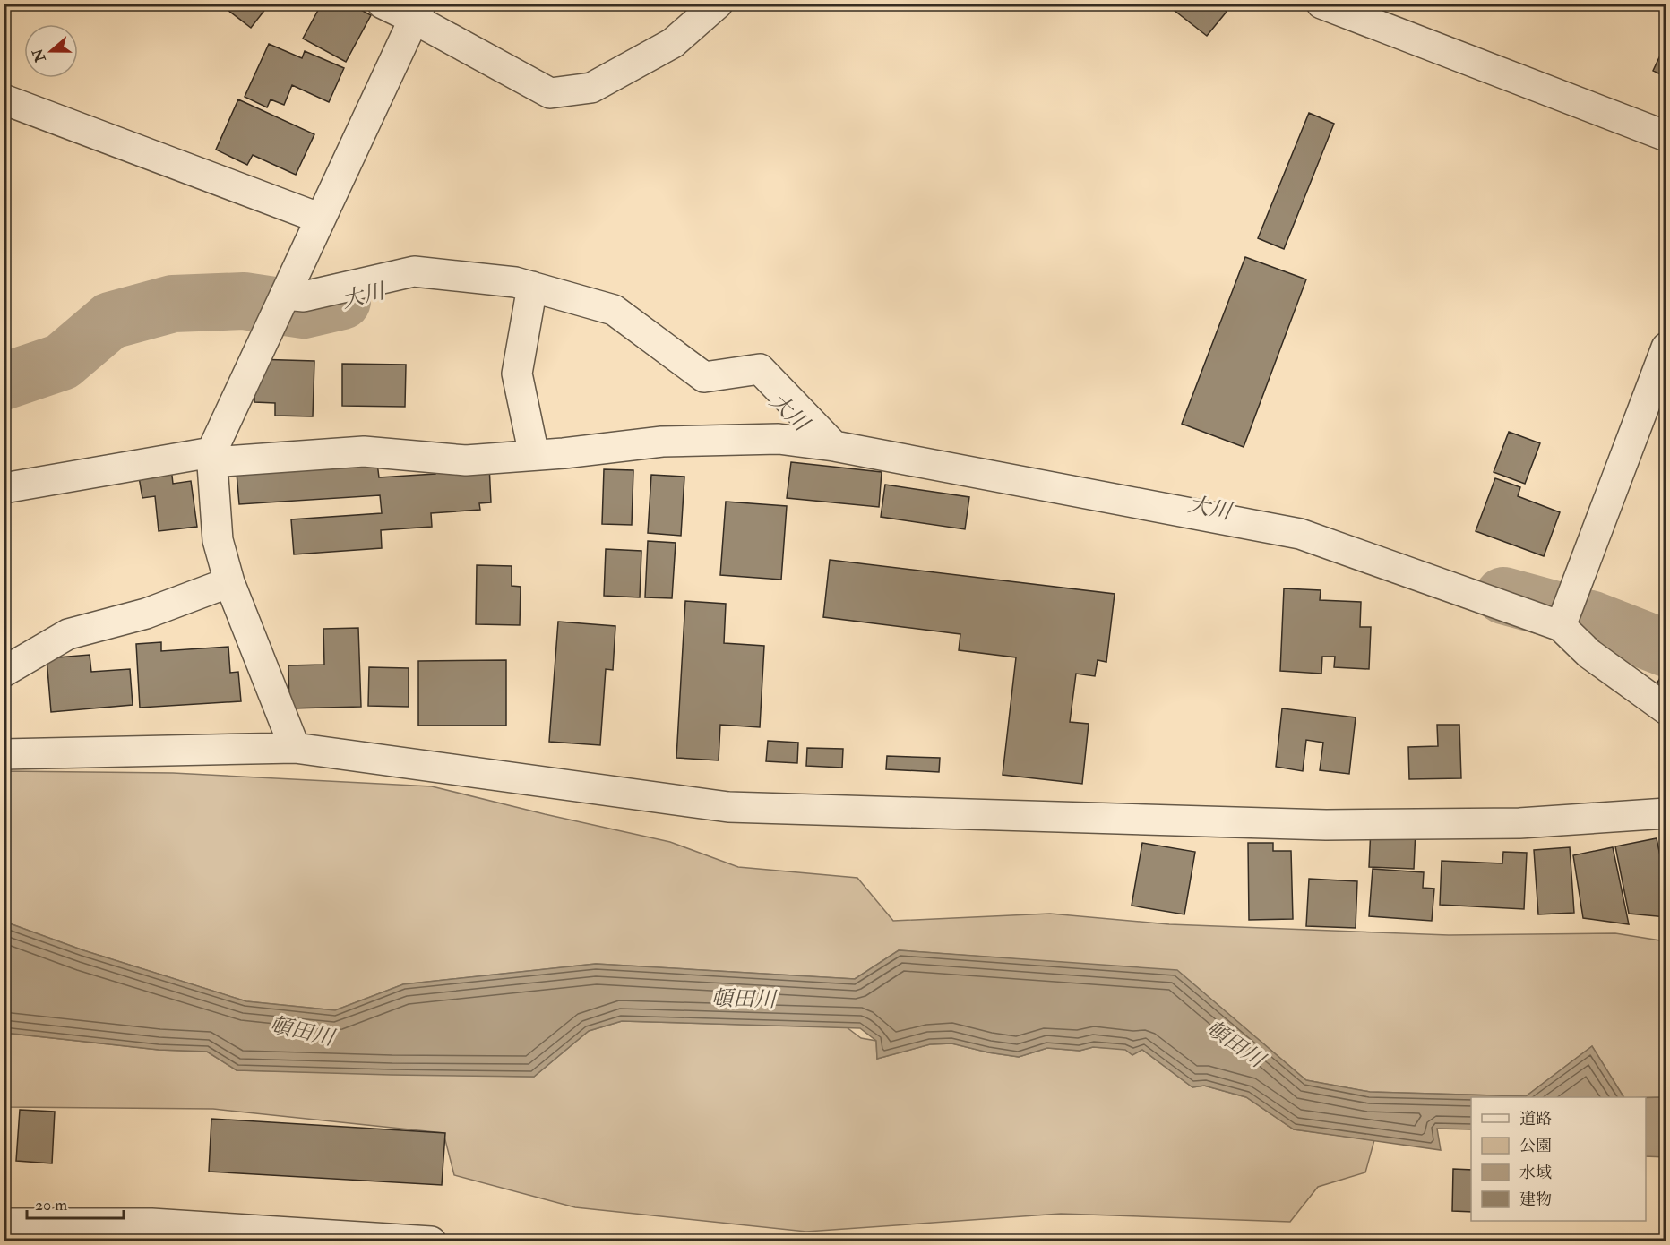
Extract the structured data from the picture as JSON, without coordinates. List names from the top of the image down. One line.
{"water":["大川","頓田川"],"legend":["道路","公園","水域","建物"],"scale_bar":"20 m","north":"left"}
